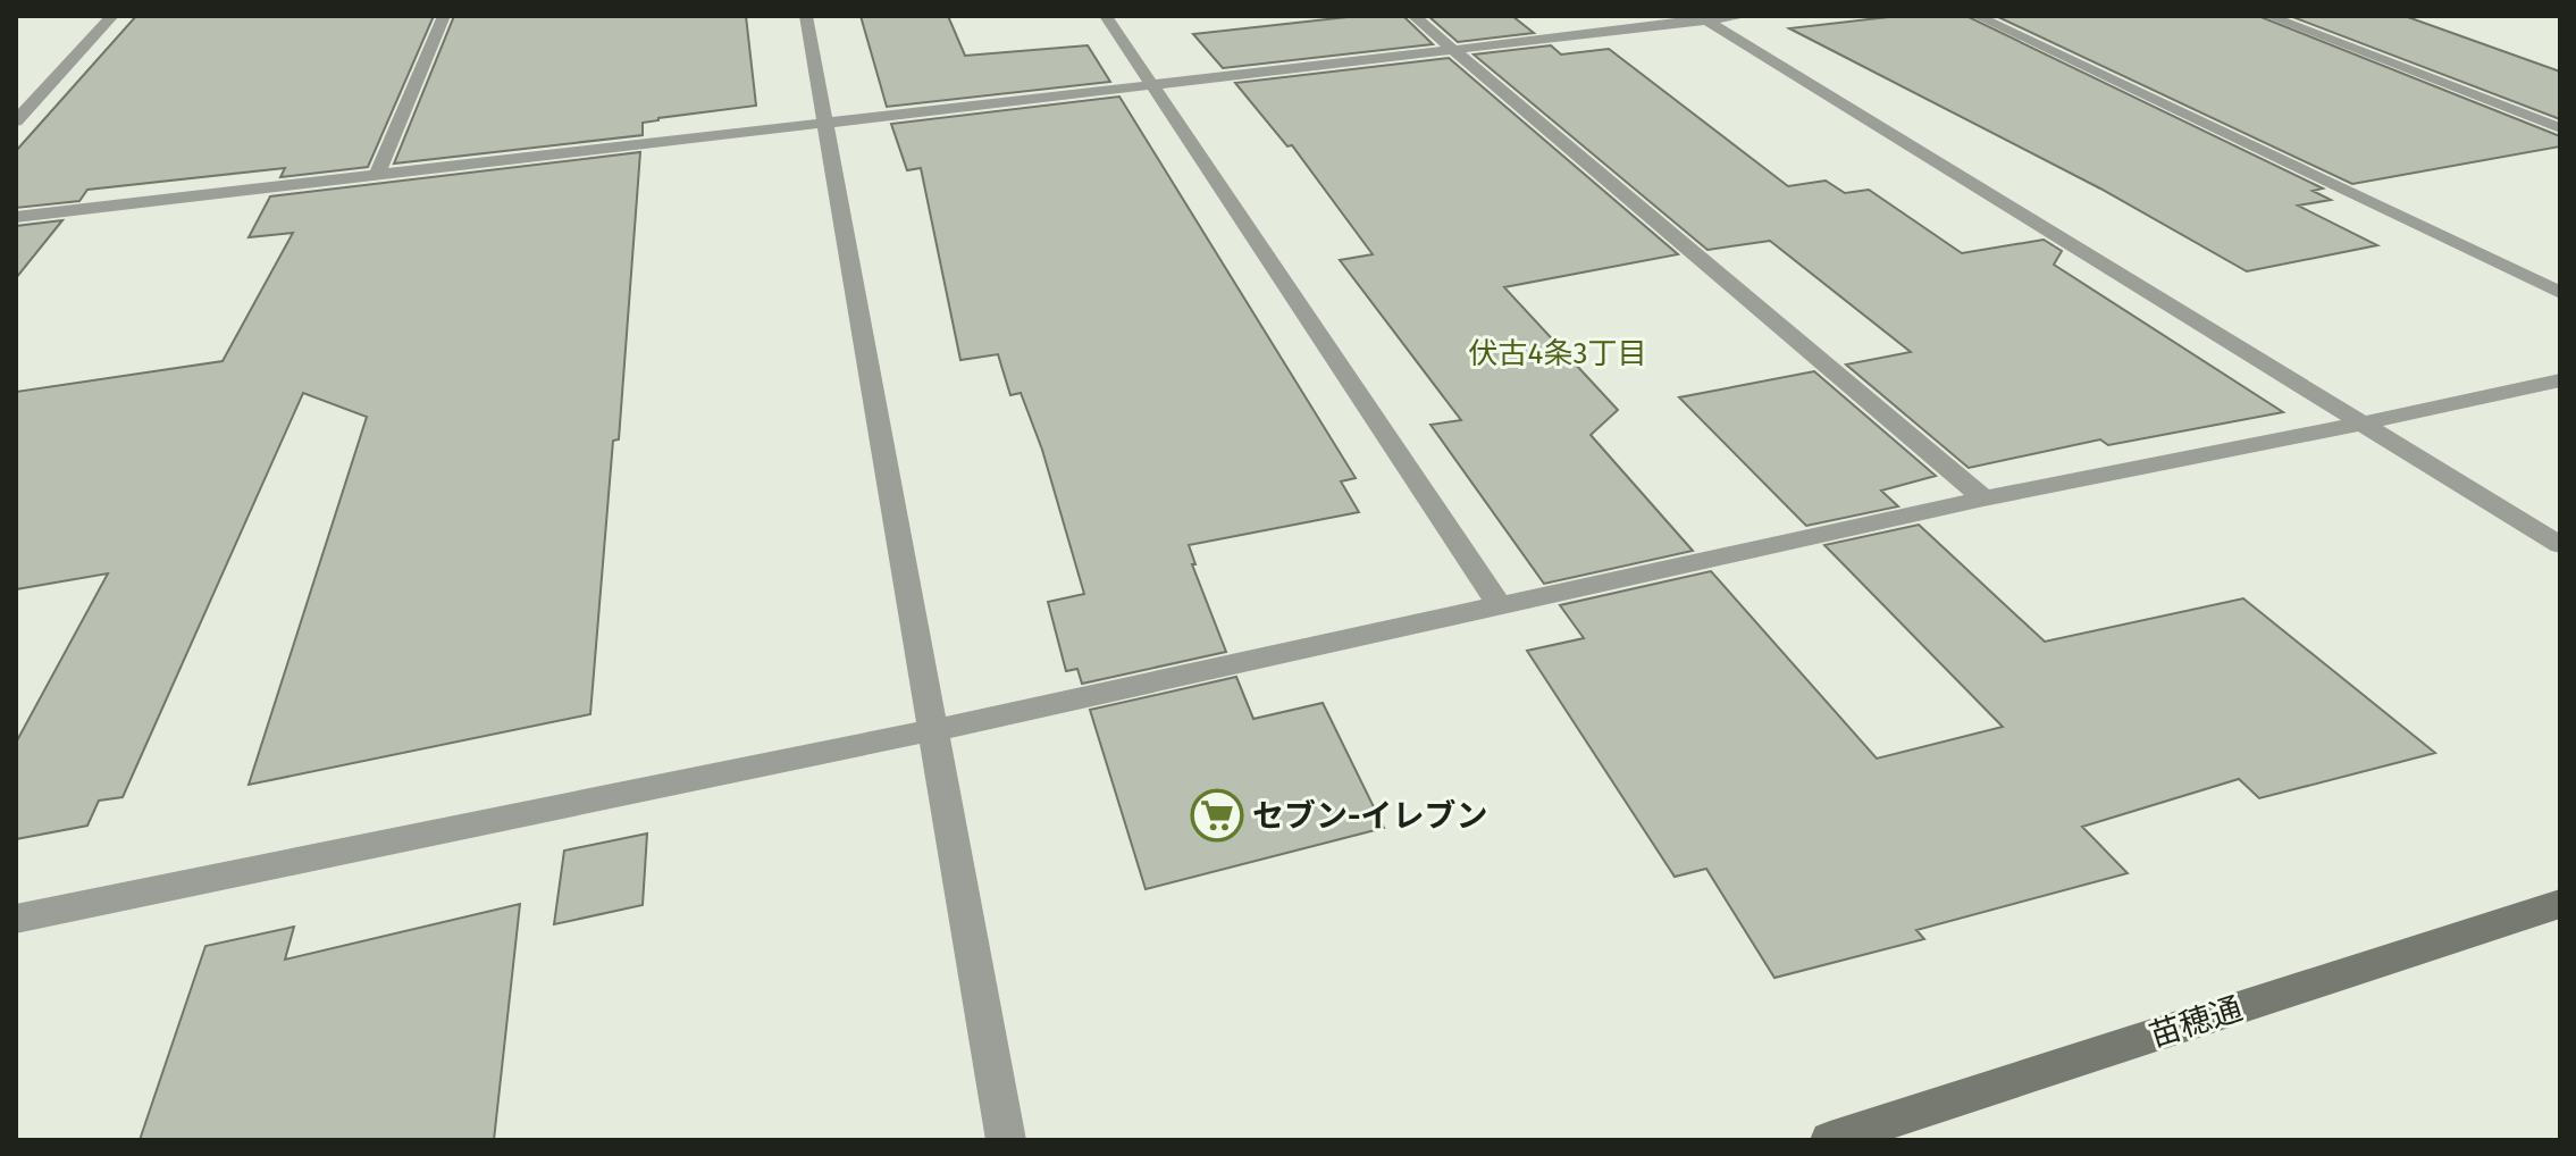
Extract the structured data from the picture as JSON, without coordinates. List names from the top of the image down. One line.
{"streets":{"street":["苗穂通"]},"districts":["伏古4条3丁目"],"places":{"supermarket":["セブン-イレブン"]}}
